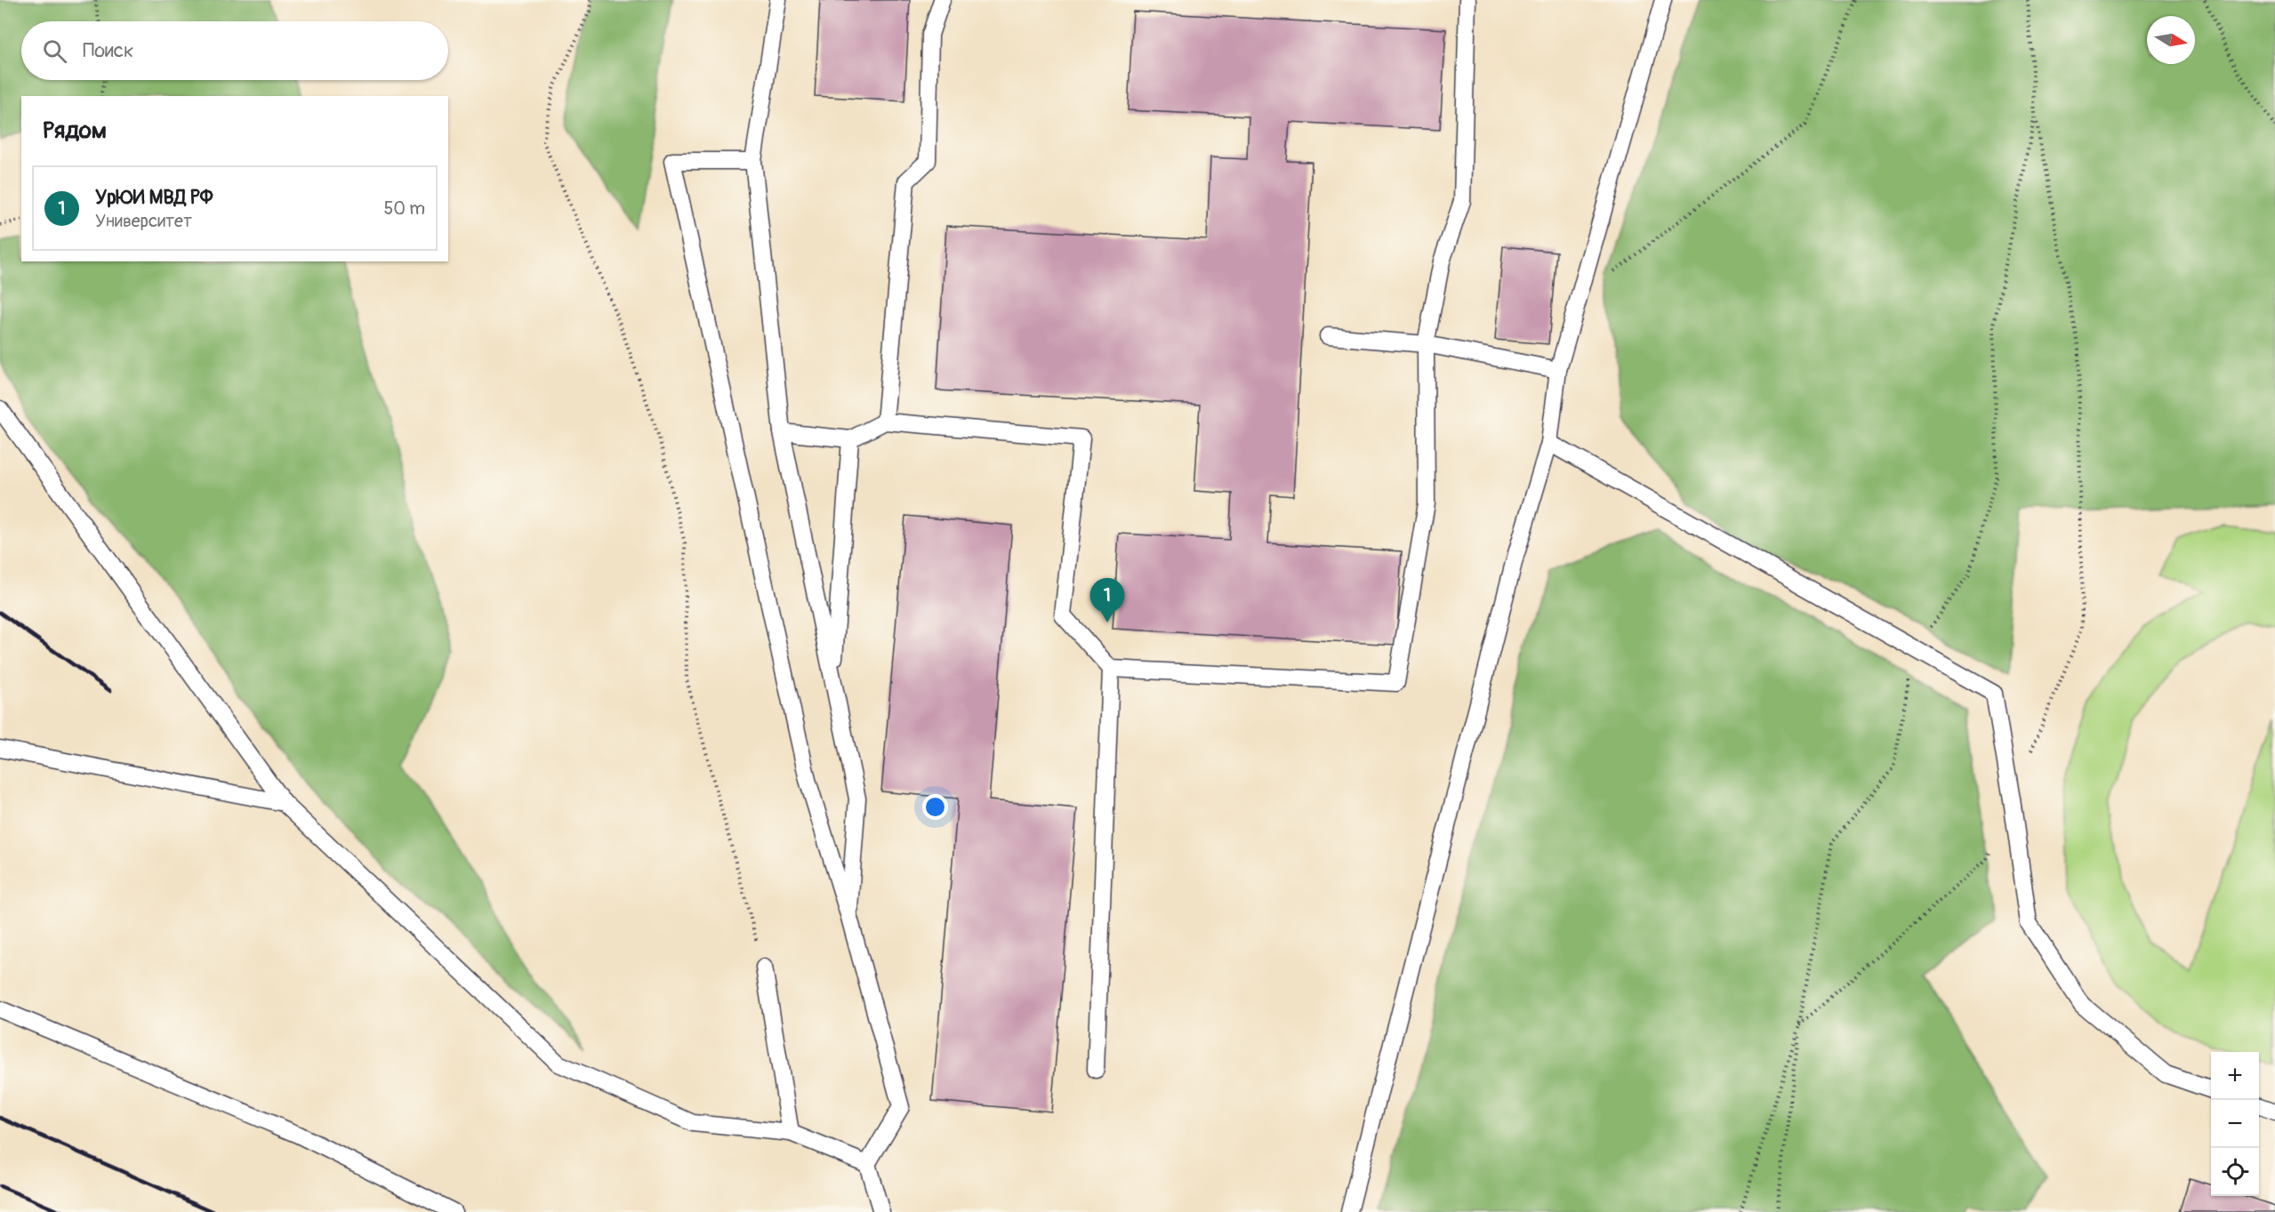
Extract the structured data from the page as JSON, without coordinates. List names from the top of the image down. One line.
{"north":"right","page":{"search":"Поиск","heading":"Рядом","list":[{"mark":"1","name":"УрЮИ МВД РФ","note":"Университет","value":"50 m"}],"pins":"1","map_buttons":["+","−"]}}
